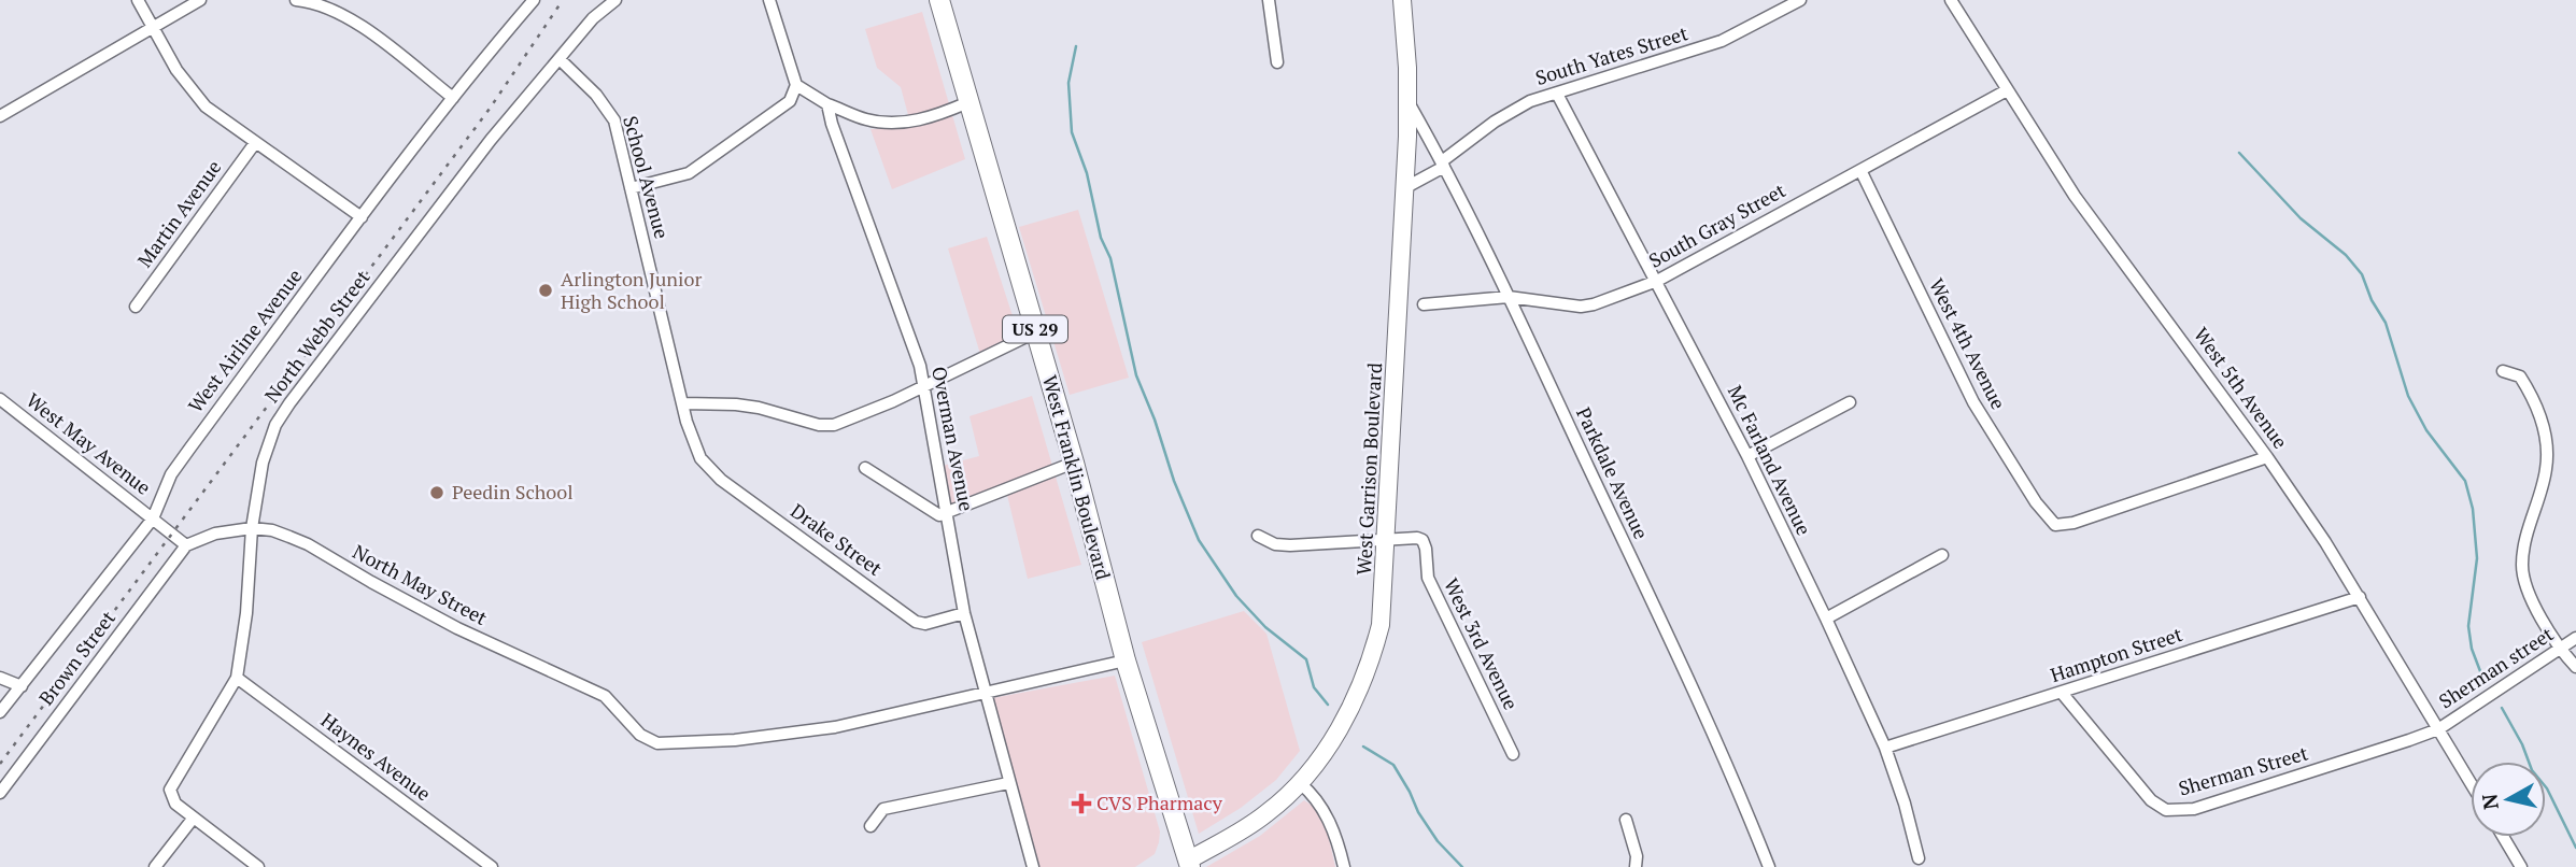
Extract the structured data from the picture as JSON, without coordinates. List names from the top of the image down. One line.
{"streets":{"main road":["US 29","West Garrison Boulevard","West Franklin Boulevard"],"street":["South Yates Street","School Avenue","Martin Avenue","South Gray Street","North Webb Street","West Airline Avenue","West 4th Avenue","West 5th Avenue","Overman Avenue","West May Avenue","Mc Farland Avenue","Parkdale Avenue","Drake Street","North May Street","West 3rd Avenue","Hampton Street","Brown Street","Sherman street","Haynes Avenue","Sherman Street"]},"crossings":[["South Yates Street","Mc Farland Avenue"],["South Yates Street","West Garrison Boulevard"],["South Yates Street","Parkdale Avenue"],["School Avenue","North Webb Street"],["School Avenue","Drake Street"],["South Gray Street","West 4th Avenue"],["South Gray Street","West 5th Avenue"],["South Gray Street","Mc Farland Avenue"],["South Gray Street","Parkdale Avenue"],["North Webb Street","North May Street"],["North Webb Street","Haynes Avenue"],["West Airline Avenue","West May Avenue"],["West 4th Avenue","West 5th Avenue"],["West 5th Avenue","Hampton Street"],["West 5th Avenue","Sherman street"],["West 5th Avenue","Sherman Street"],["Overman Avenue","Drake Street"],["Overman Avenue","North May Street"],["Mc Farland Avenue","Hampton Street"],["West Garrison Boulevard","Parkdale Avenue"],["West Garrison Boulevard","West Franklin Boulevard"],["West Garrison Boulevard","West 3rd Avenue"],["North May Street","Brown Street"],["Hampton Street","Sherman Street"],["Sherman street","Sherman Street"]],"places":{"other":["Arlington Junior High School","Peedin School"],"health":["CVS Pharmacy"]},"north":"left"}
